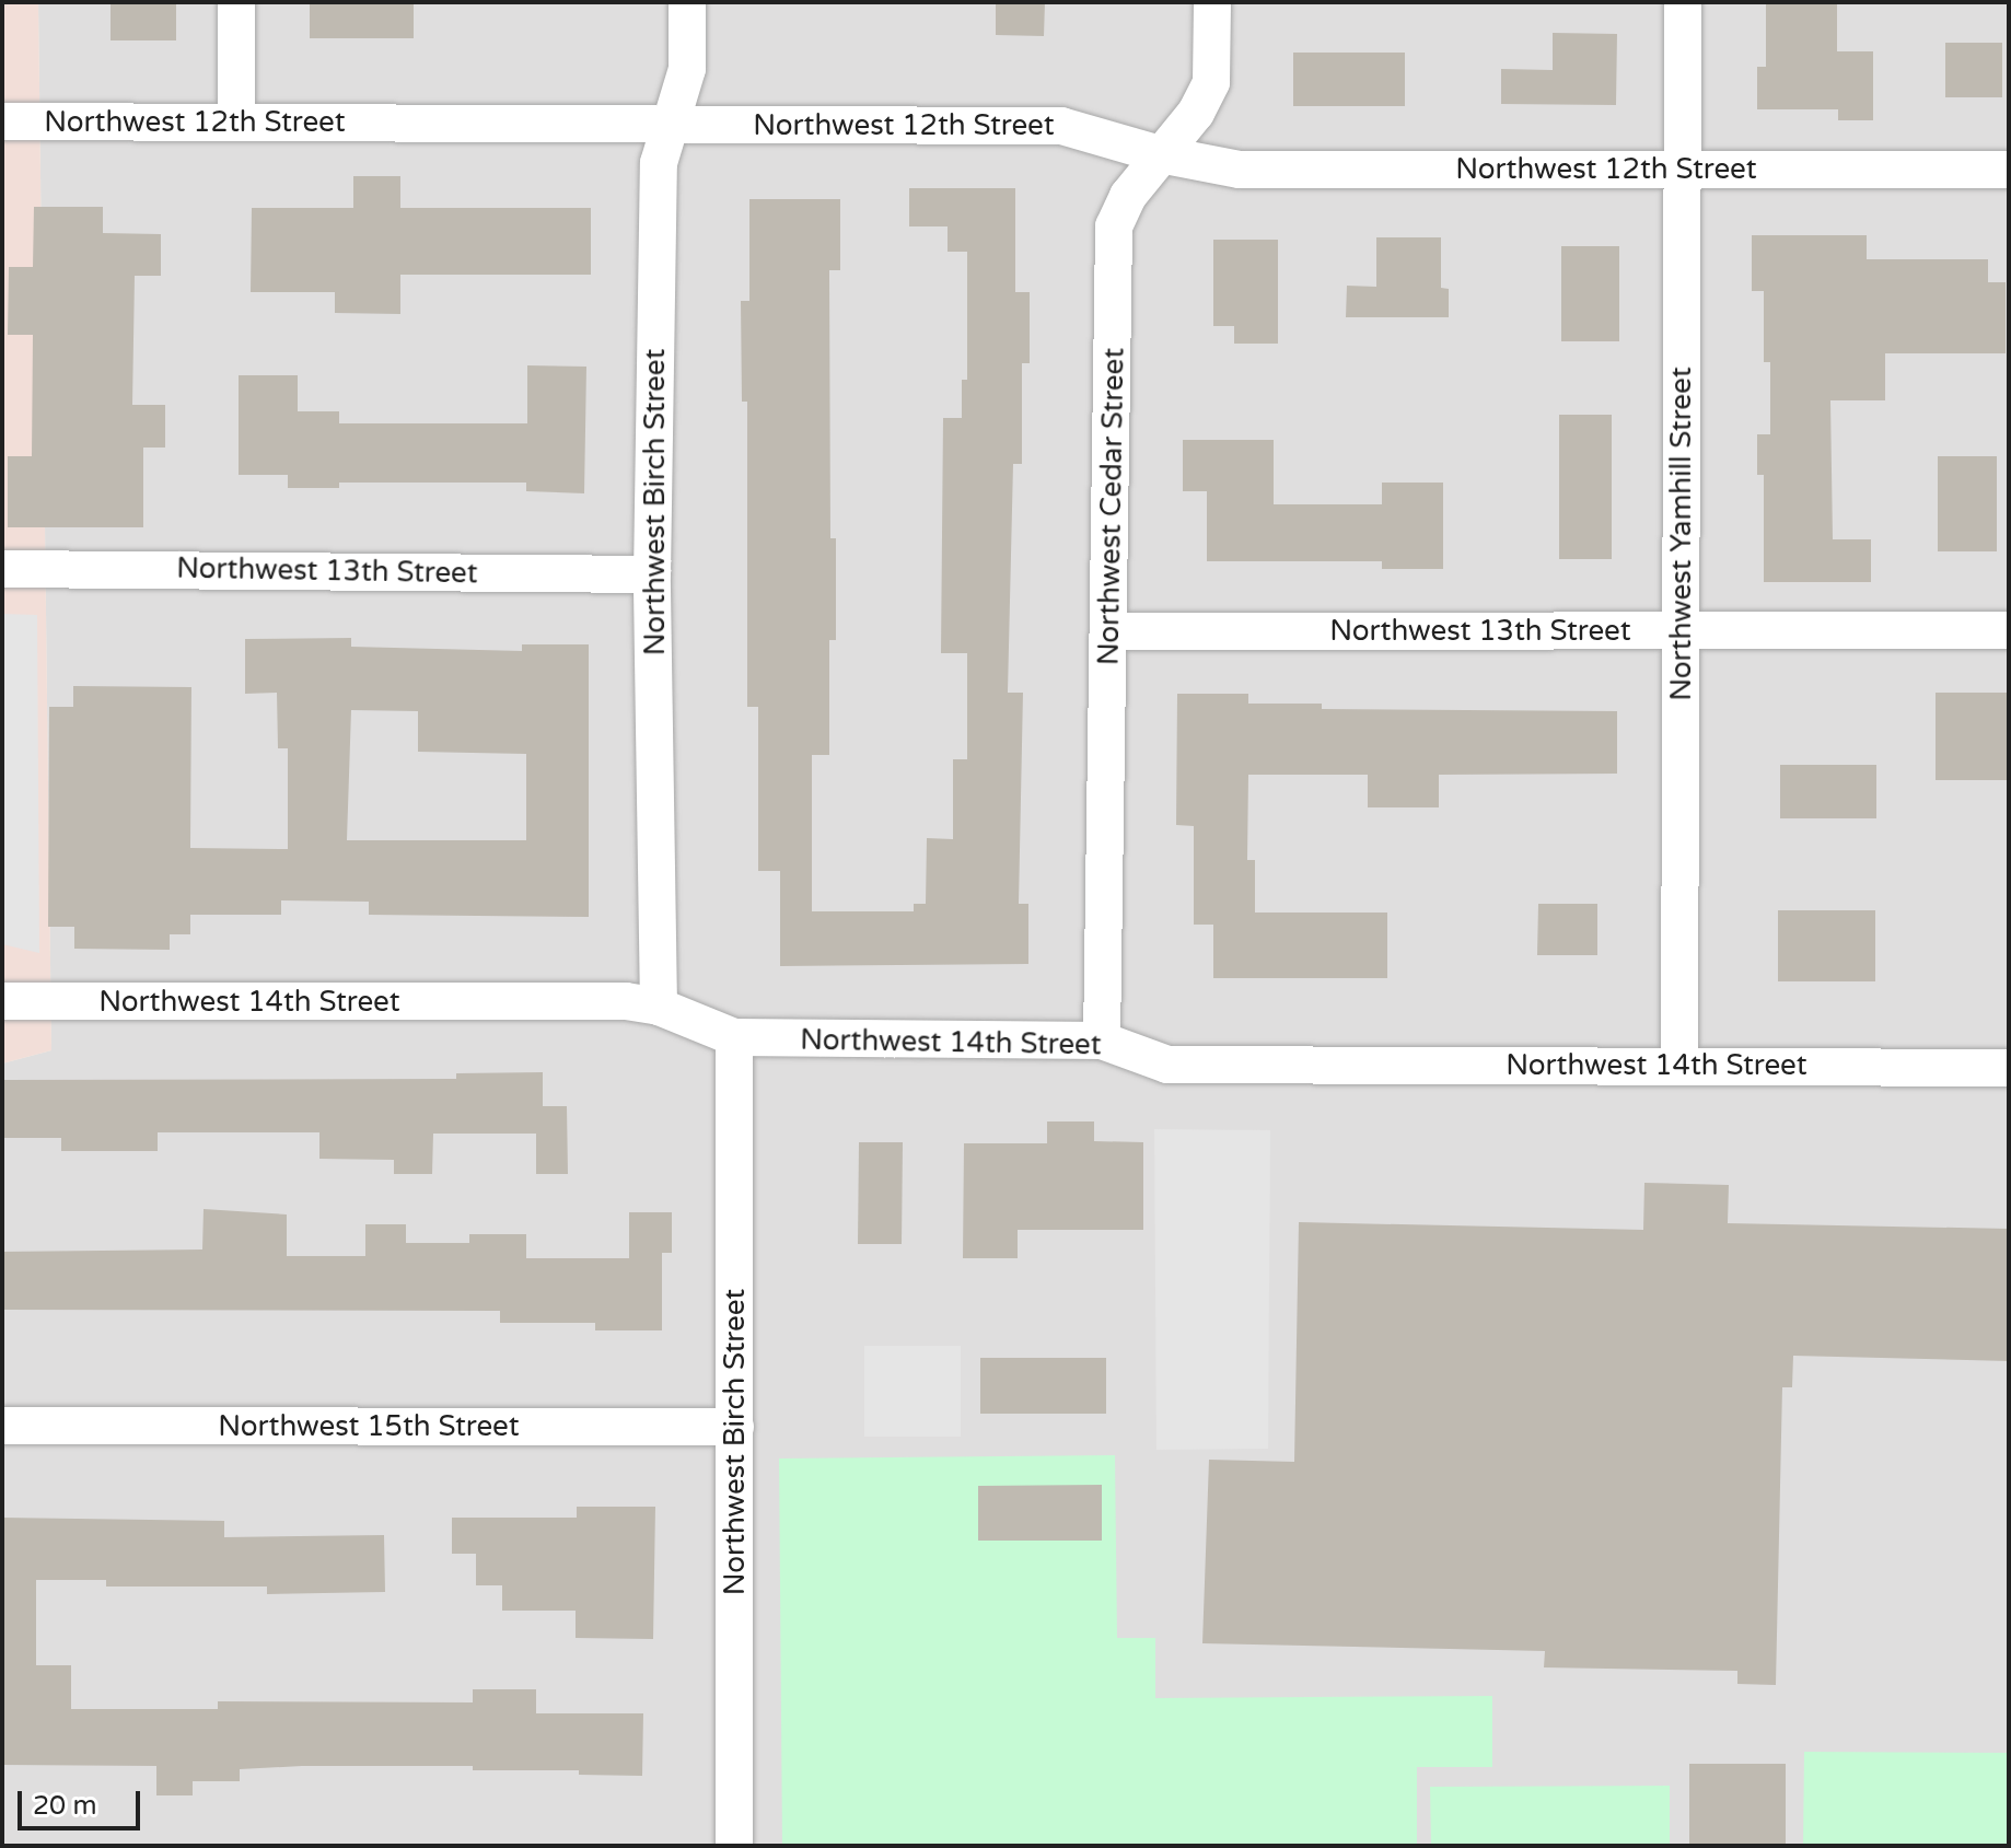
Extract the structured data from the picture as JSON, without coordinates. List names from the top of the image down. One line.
{"streets":{"street":["Northwest 12th Street","Northwest Birch Street","Northwest Cedar Street","Northwest Yamhill Street","Northwest 13th Street","Northwest 14th Street","Northwest 15th Street"]},"crossings":[["Northwest 12th Street","Northwest Birch Street"],["Northwest 12th Street","Northwest Cedar Street"],["Northwest 12th Street","Northwest Yamhill Street"],["Northwest Birch Street","Northwest 13th Street"],["Northwest Birch Street","Northwest 14th Street"],["Northwest Birch Street","Northwest 15th Street"],["Northwest Cedar Street","Northwest 13th Street"],["Northwest Cedar Street","Northwest 14th Street"],["Northwest Yamhill Street","Northwest 13th Street"],["Northwest Yamhill Street","Northwest 14th Street"]],"scale_bar":"20 m"}
